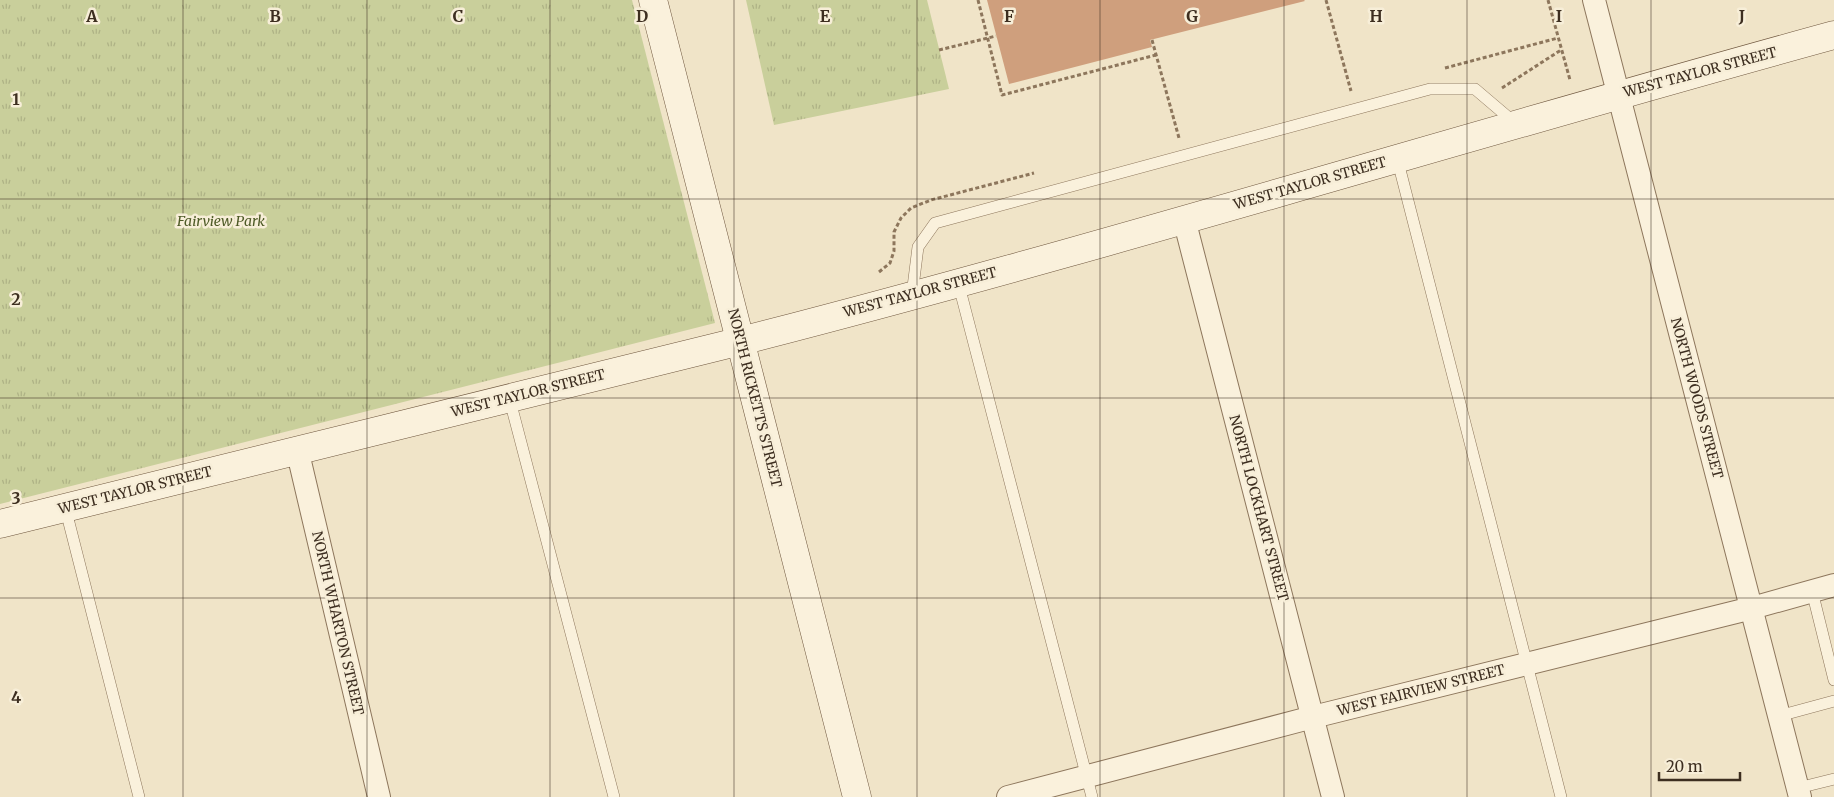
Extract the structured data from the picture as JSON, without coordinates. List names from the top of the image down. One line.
{"streets":{"main road":["WEST TAYLOR STREET","NORTH RICKETTS STREET"],"street":["NORTH WOODS STREET","NORTH LOCKHART STREET","NORTH WHARTON STREET","WEST FAIRVIEW STREET"]},"crossings":[["WEST TAYLOR STREET","NORTH RICKETTS STREET"],["WEST TAYLOR STREET","NORTH WOODS STREET"],["WEST TAYLOR STREET","NORTH LOCKHART STREET"],["WEST TAYLOR STREET","NORTH WHARTON STREET"],["NORTH WOODS STREET","WEST FAIRVIEW STREET"],["NORTH LOCKHART STREET","WEST FAIRVIEW STREET"]],"parks":["Fairview Park"],"scale_bar":"20 m","grid":{"columns":["A","B","C","D","E","F","G","H","I","J"],"rows":["1","2","3","4"]}}
